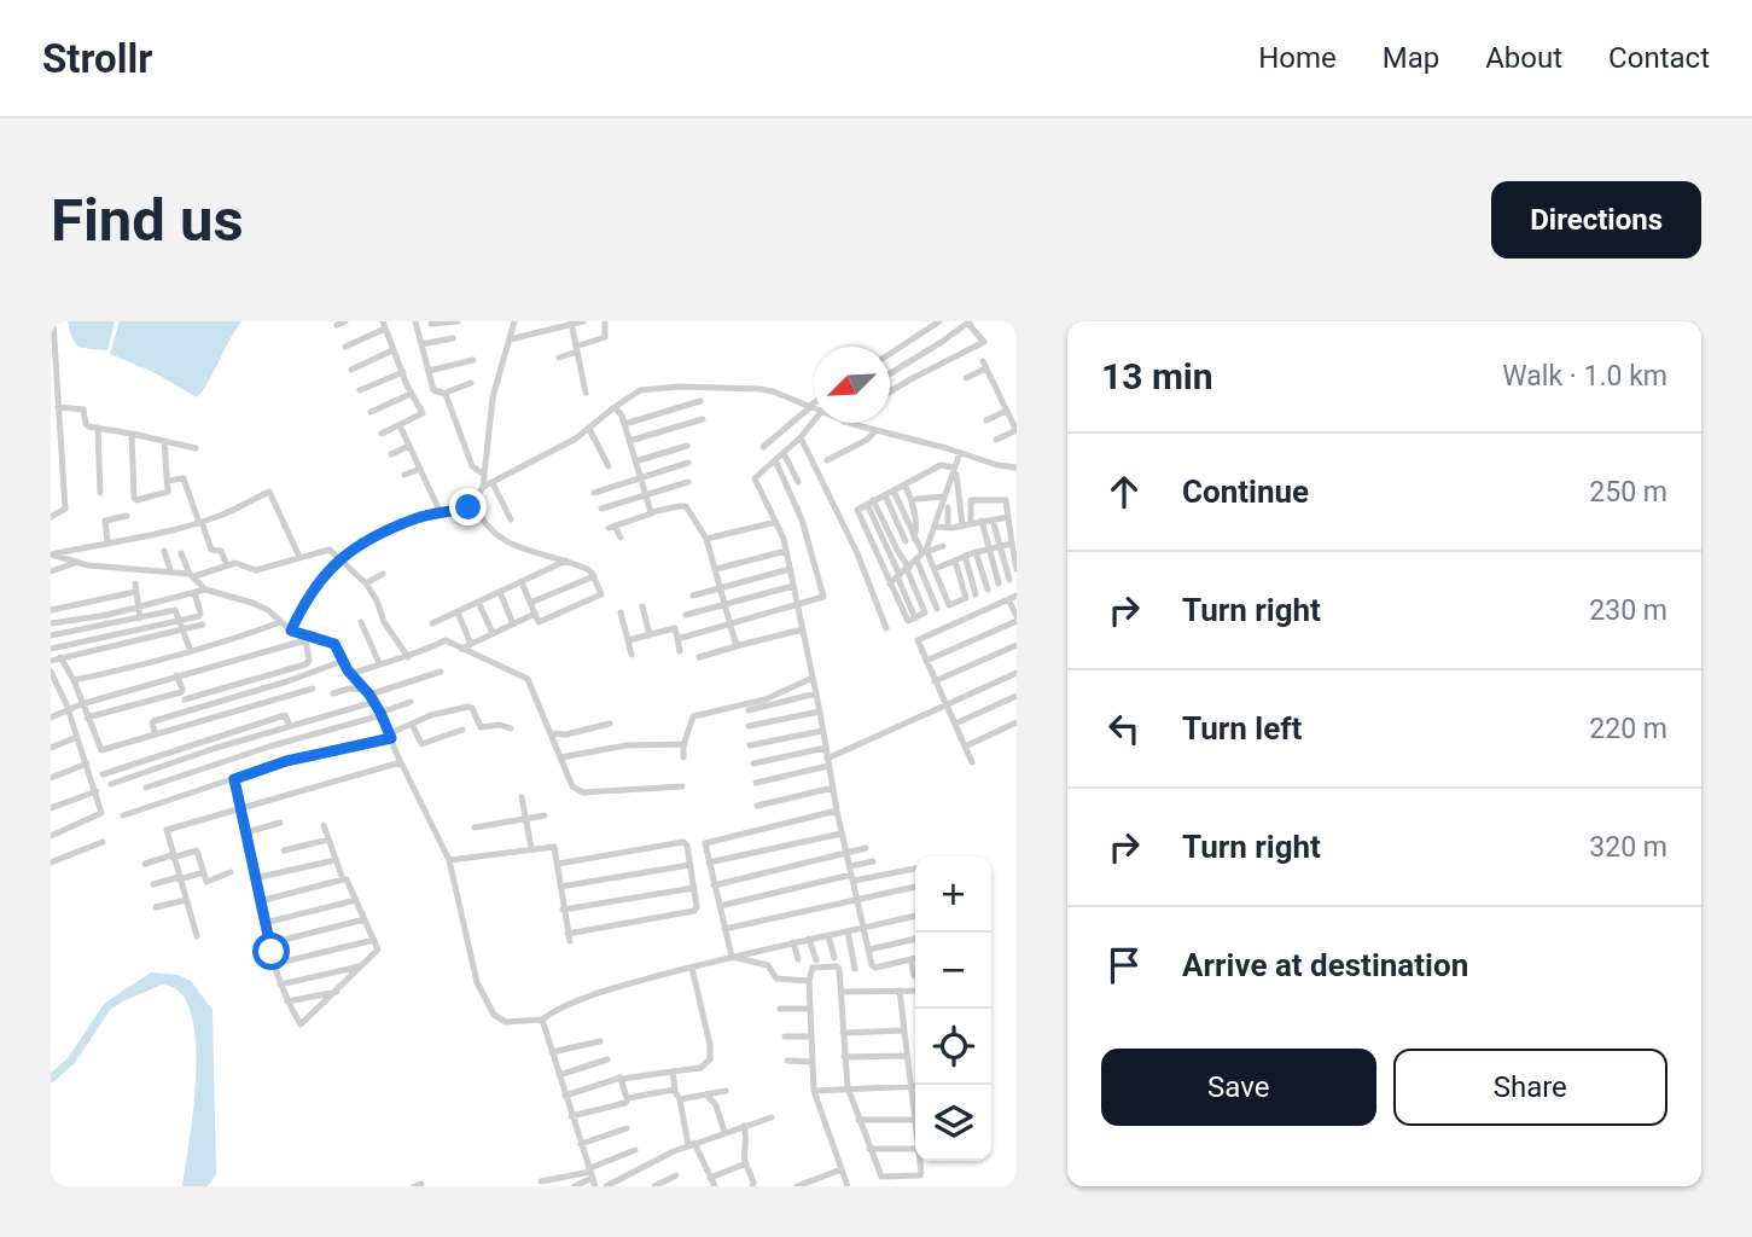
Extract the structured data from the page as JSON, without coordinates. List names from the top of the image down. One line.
{"north":"bottom left","page":{"header":"Strollr","nav":["Home","Map","About","Contact"],"buttons":["Directions",["Save","Share"]],"title":"Find us","heading":["13 min","Walk · 1.0 km"],"list":[["Continue","250 m"],["Turn right","230 m"],["Turn left","220 m"],["Turn right","320 m"],"Arrive at destination"],"map_buttons":["+","−"]}}
